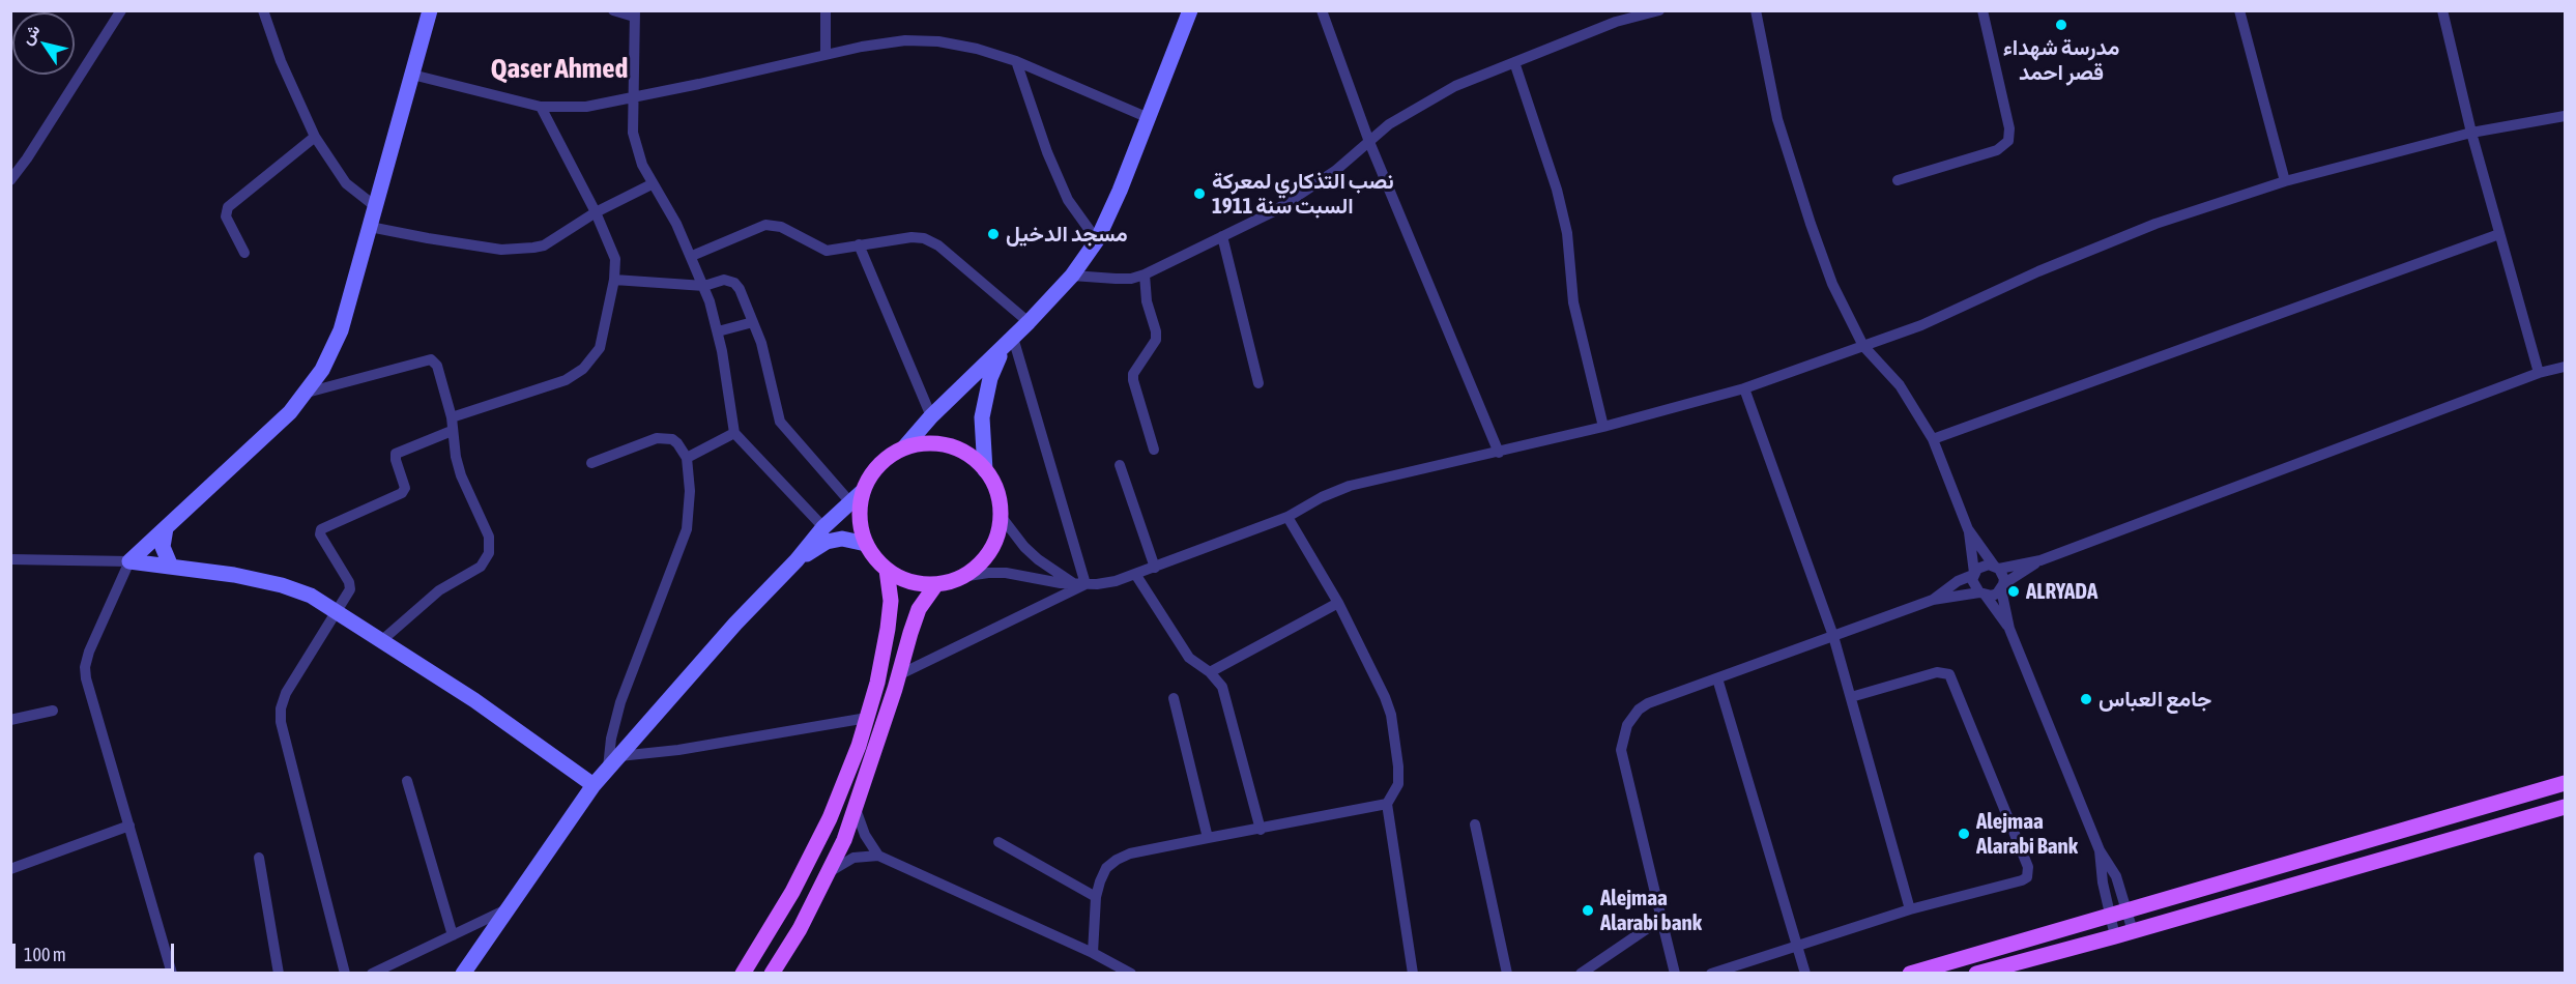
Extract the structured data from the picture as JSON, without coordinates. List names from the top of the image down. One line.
{"districts":["Qaser Ahmed"],"places":["مدرسة شهداء قصر احمد","نصب التذكاري لمعركة السبت سنة 1911","مسجد الدخيل","ALRYADA","جامع العباس","Alejmaa Alarabi Bank","Alejmaa Alarabi bank"],"scale_bar":"100 m","north":"top left"}
